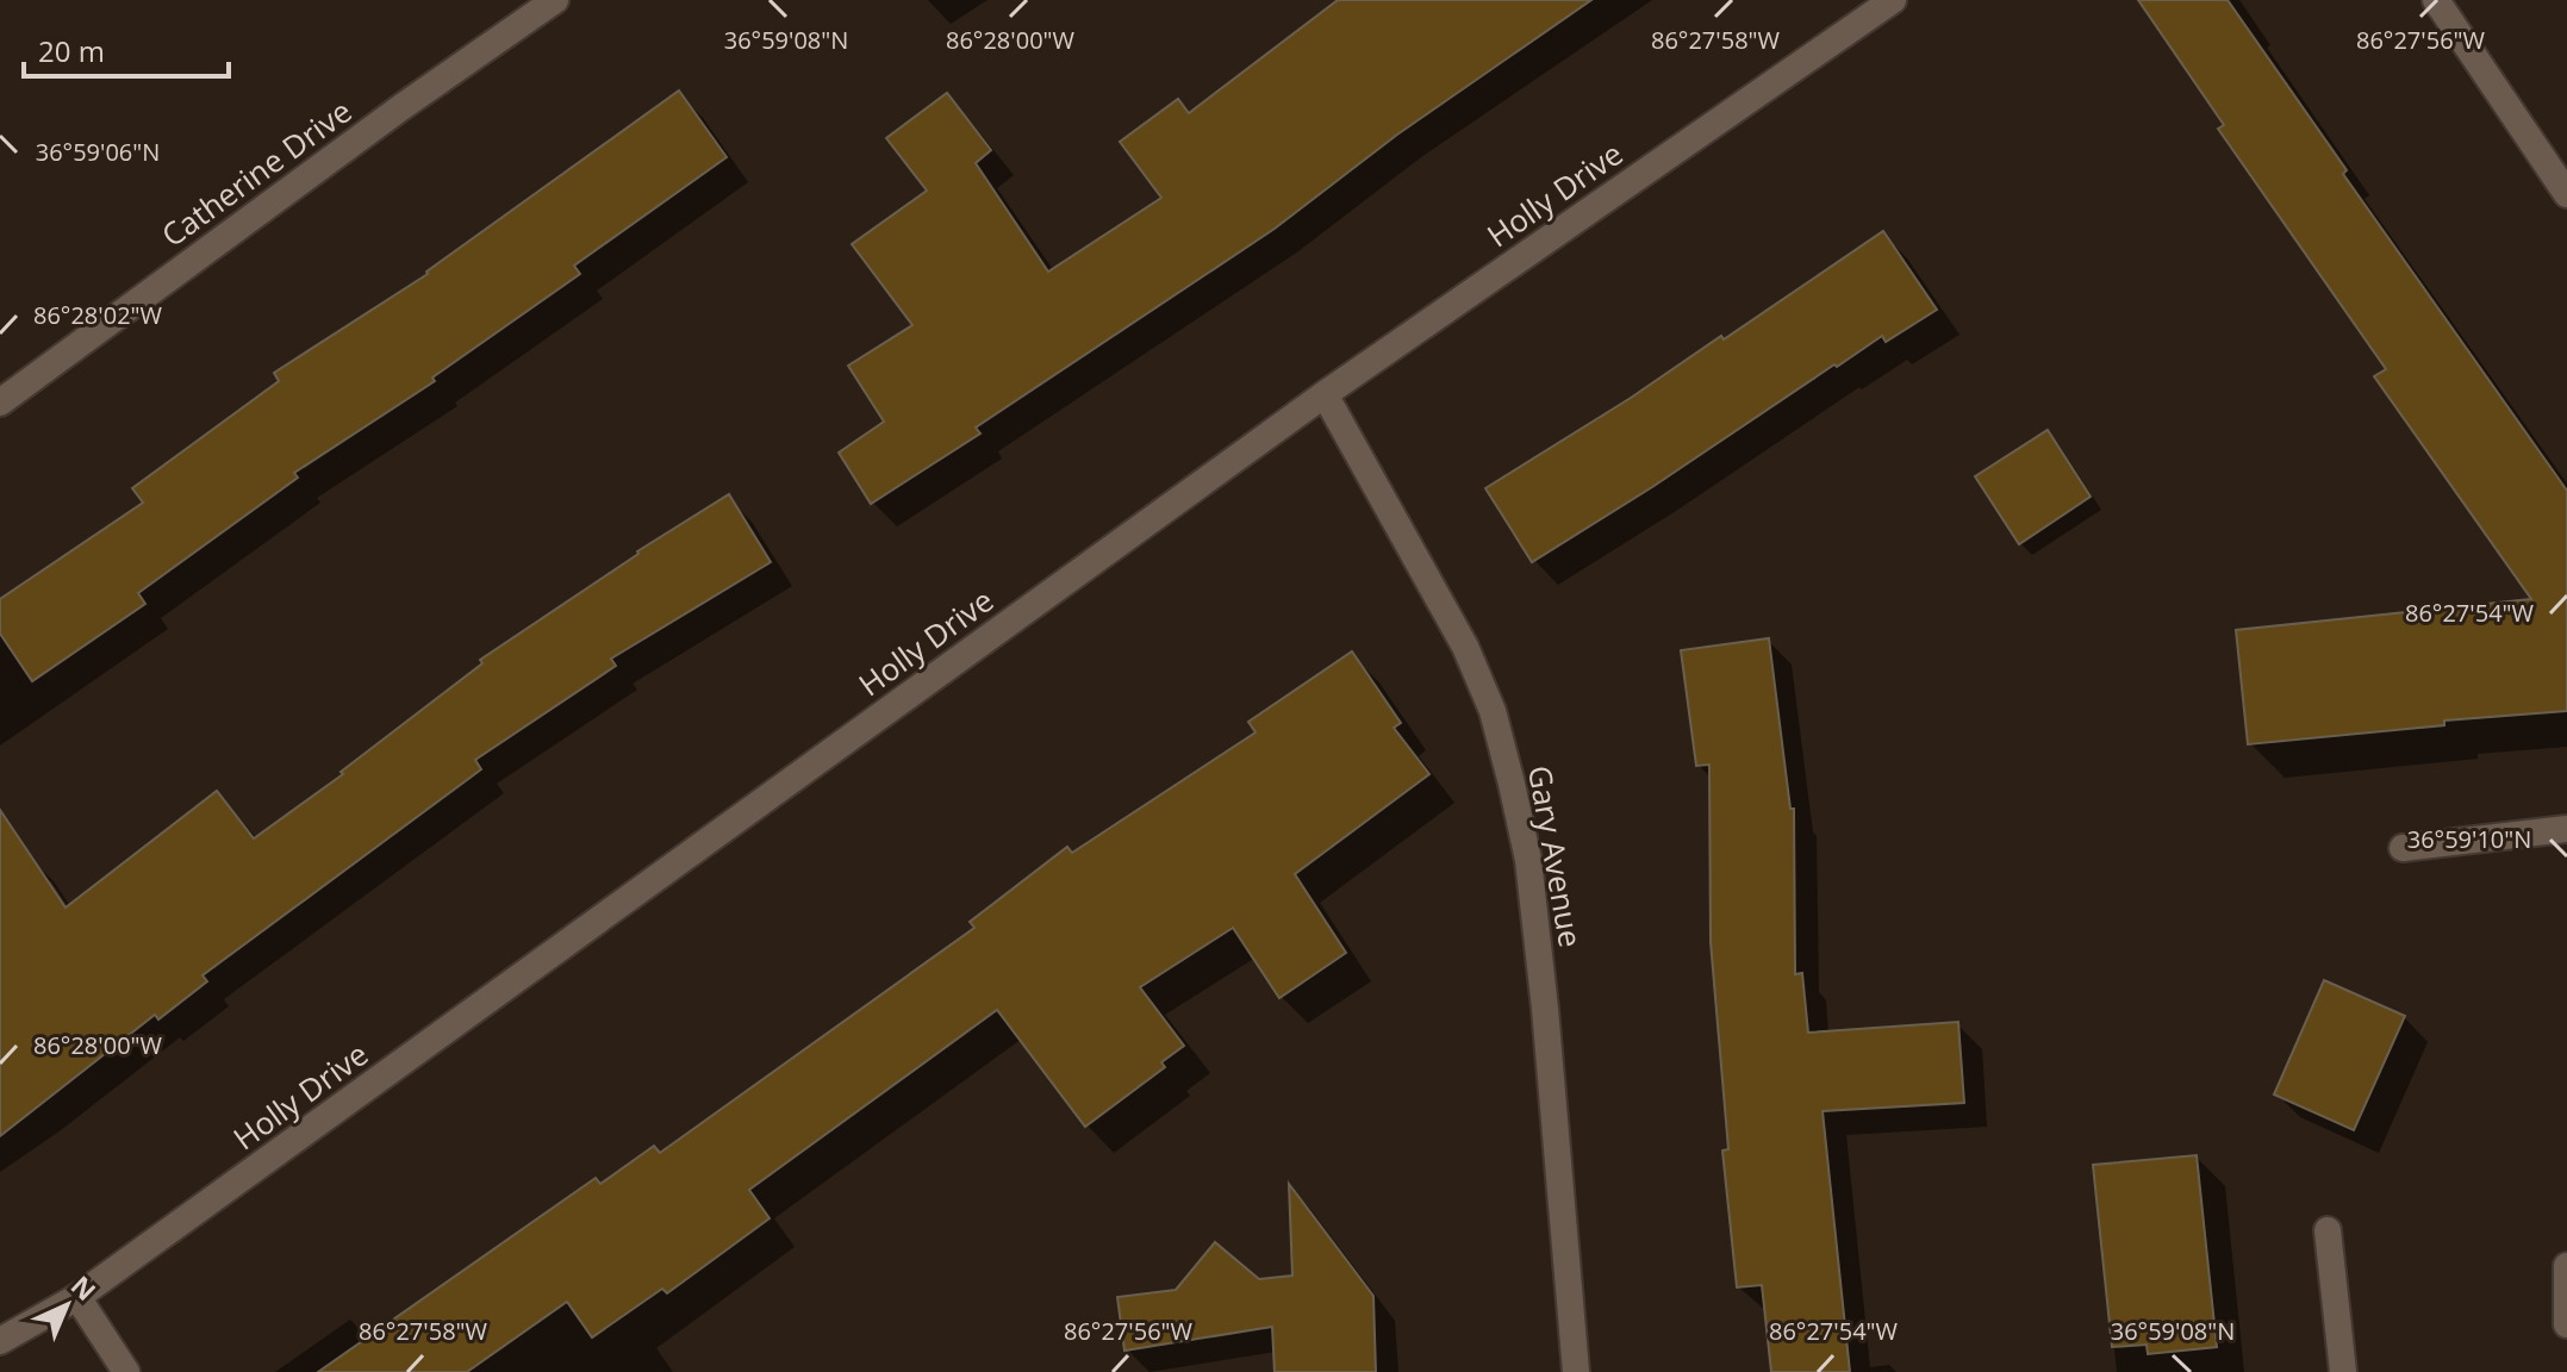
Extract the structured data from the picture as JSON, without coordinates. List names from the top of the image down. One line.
{"streets":{"street":["Catherine Drive","Holly Drive","Gary Avenue"]},"crossings":[["Holly Drive","Gary Avenue"]],"scale_bar":"20 m","north":"top right","coordinates":["36°59'08\"N","86°28'00\"W","86°27'58\"W","86°27'56\"W","36°59'06\"N","86°28'02\"W","86°27'54\"W","36°59'10\"N"]}
